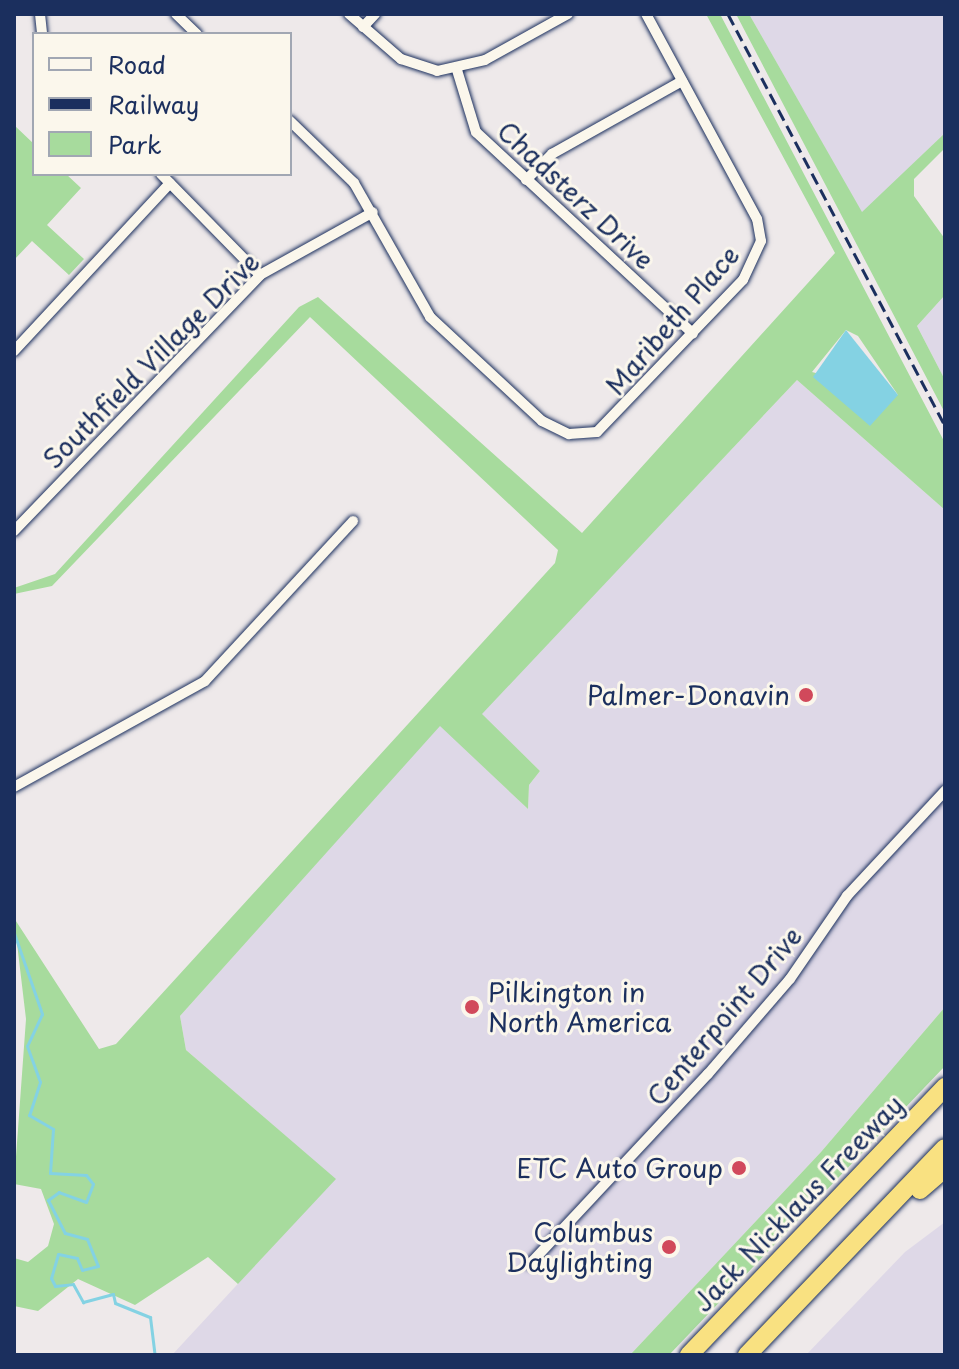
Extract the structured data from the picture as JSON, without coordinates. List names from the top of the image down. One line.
{"streets":{"highway":["Jack Nicklaus Freeway"],"street":["Chadsterz Drive","Maribeth Place","Southfield Village Drive","Centerpoint Drive"]},"crossings":[["Chadsterz Drive","Maribeth Place"],["Maribeth Place","Southfield Village Drive"]],"places":["Palmer-Donavin","Pilkington in North America","ETC Auto Group","Columbus Daylighting"],"legend":["Road","Railway","Park"]}
